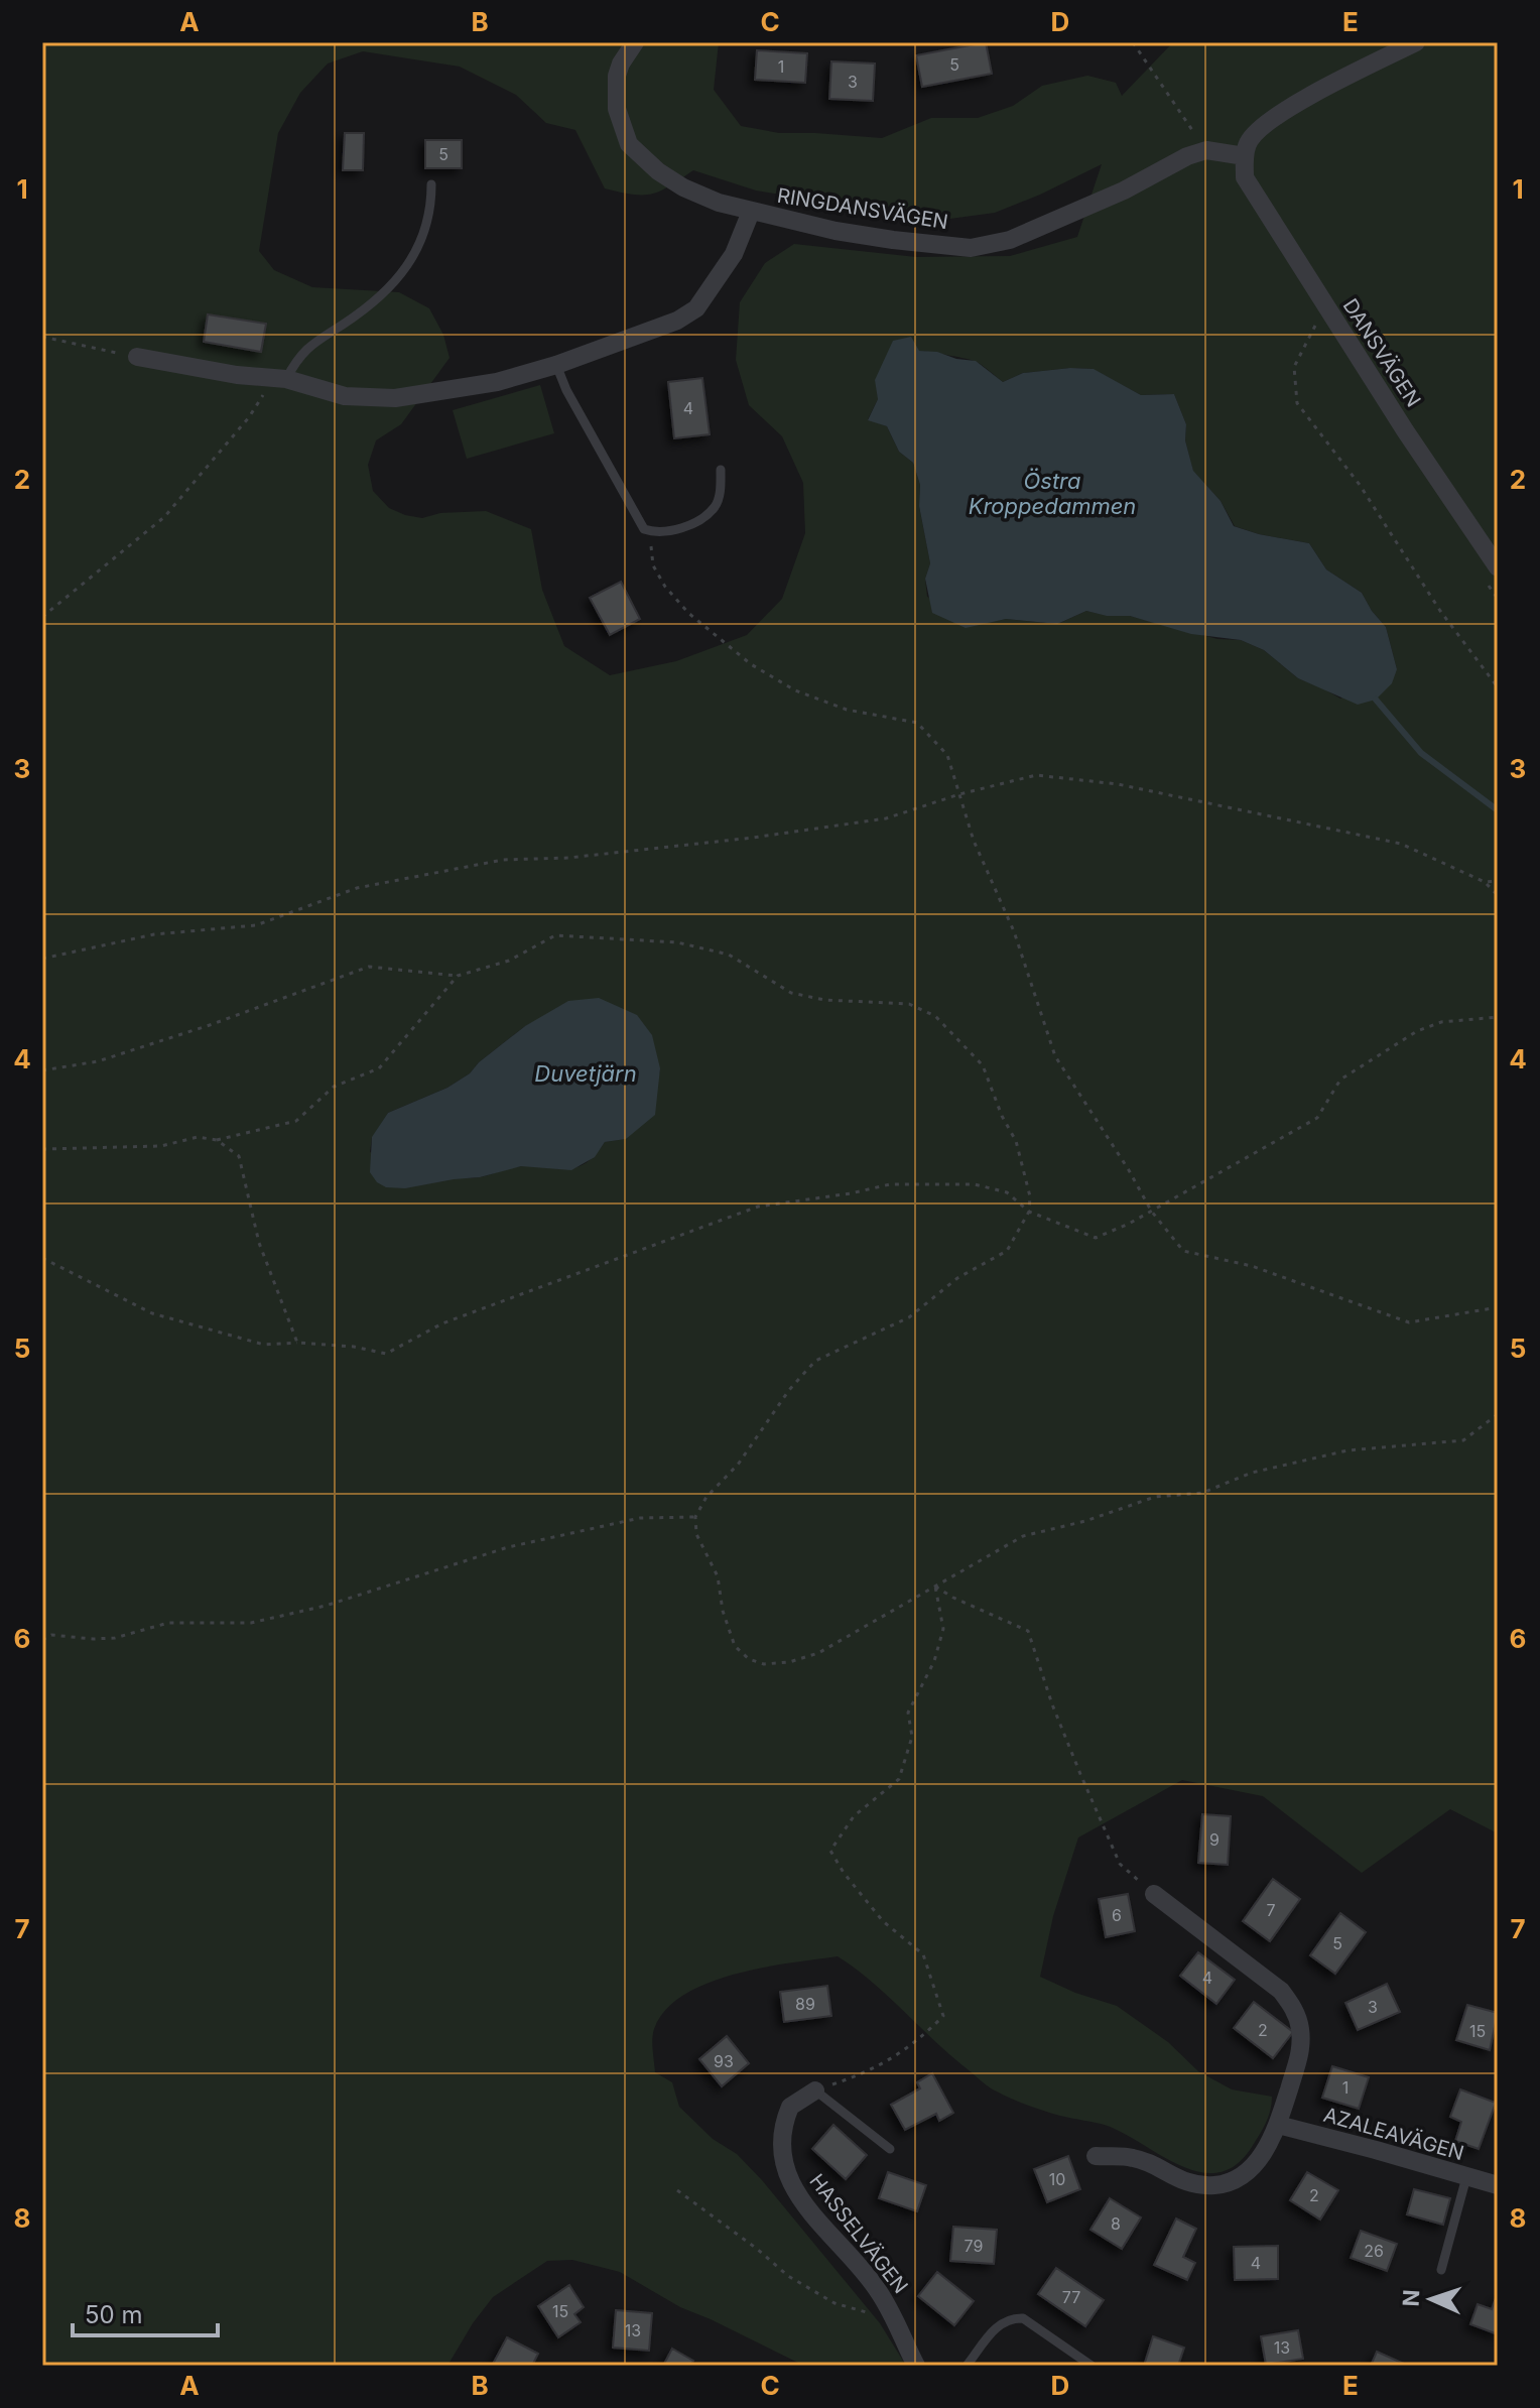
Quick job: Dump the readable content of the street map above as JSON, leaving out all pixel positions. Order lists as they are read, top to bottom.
{
  "streets": {
    "street": [
      "RINGDANSVÄGEN",
      "DANSVÄGEN",
      "AZALEAVÄGEN",
      "HASSELVÄGEN"
    ]
  },
  "water": ["Östra Kroppedammen", "Duvetjärn"],
  "house_numbers": [
    "5",
    "1",
    "3",
    "5",
    "4",
    "9",
    "7",
    "6",
    "5",
    "4",
    "89",
    "3",
    "2",
    "15",
    "93",
    "1",
    "10",
    "2",
    "8",
    "79",
    "26",
    "4",
    "77",
    "15",
    "13",
    "13"
  ],
  "scale_bar": "50 m",
  "north": "left",
  "grid": {
    "columns": [
      "A",
      "B",
      "C",
      "D",
      "E"
    ],
    "rows": [
      "1",
      "2",
      "3",
      "4",
      "5",
      "6",
      "7",
      "8"
    ]
  }
}
